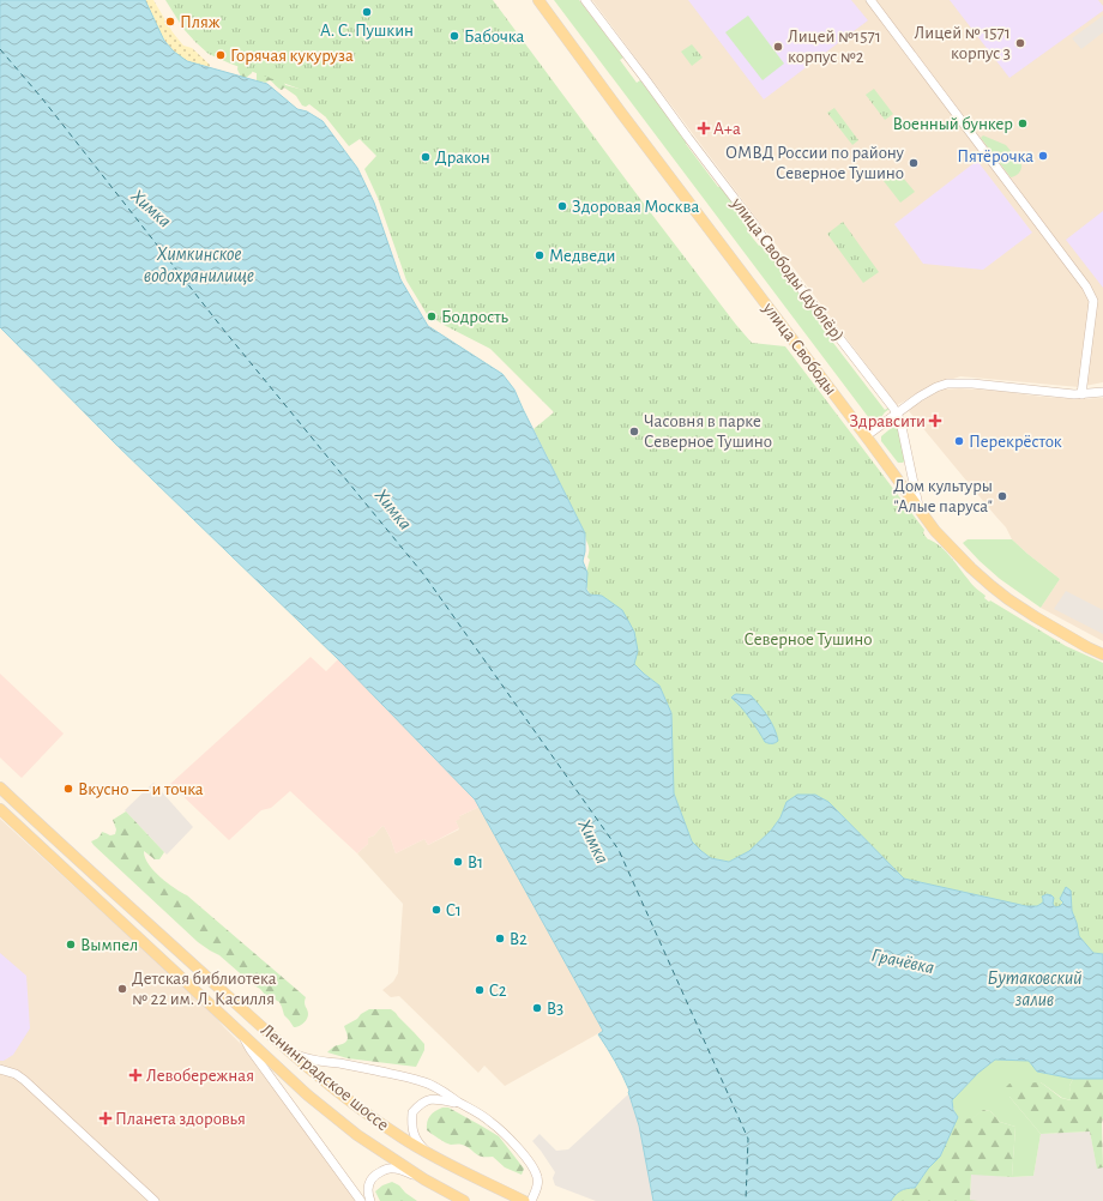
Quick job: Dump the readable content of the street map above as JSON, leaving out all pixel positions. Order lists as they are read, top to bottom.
{
  "streets": {
    "main road": ["улица Свободы", "Ленинградское шоссе"],
    "street": ["улица Свободы (дублёр)"]
  },
  "crossings": [
    ["улица Свободы (дублёр)", "улица Свободы"]
  ],
  "water": [
    "Химка",
    "Химкинское водохранилище",
    "Грачёвка",
    "Бутаковский залив"
  ],
  "parks": ["Северное Тушино"],
  "places": {
    "other": [
      "А. С. Пушкин",
      "Пляж",
      "Бабочка",
      "Лицей № 1571 корпус 3",
      "Лицей №1571 корпус №2",
      "Горячая кукуруза",
      "Военный бункер",
      "Пятёрочка",
      "Дракон",
      "ОМВД России по району Северное Тушино",
      "Здоровая Москва",
      "Медведи",
      "Бодрость",
      "Часовня в парке Северное Тушино",
      "Перекрёсток",
      "Дом культуры \"Алые паруса\"",
      "Вкусно — и точка",
      "B1",
      "C1",
      "B2",
      "Вымпел",
      "Детская библиотека № 22 им. Л. Касилля",
      "C2",
      "B3"
    ],
    "health": [
      "А+а",
      "Здравсити",
      "Левобережная",
      "Планета здоровья"
    ]
  }
}
